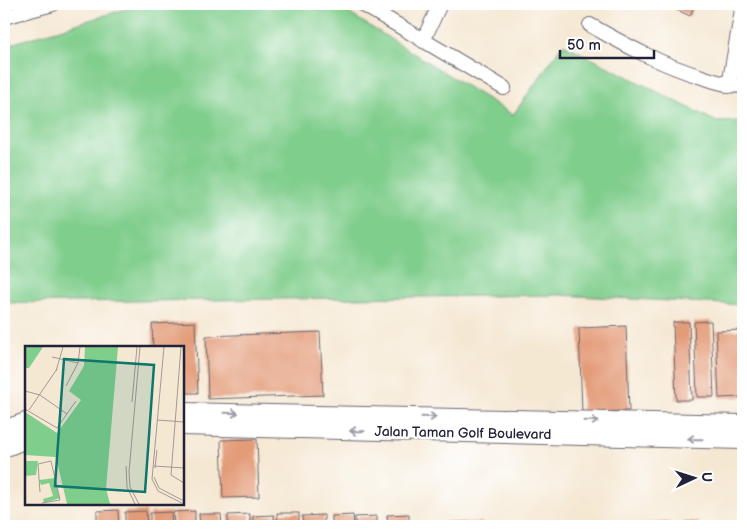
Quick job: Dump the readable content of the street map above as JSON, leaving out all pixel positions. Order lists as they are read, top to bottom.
{
  "streets": {
    "street": ["Jalan Taman Golf Boulevard"]
  },
  "scale_bar": "50 m",
  "north": "right"
}
